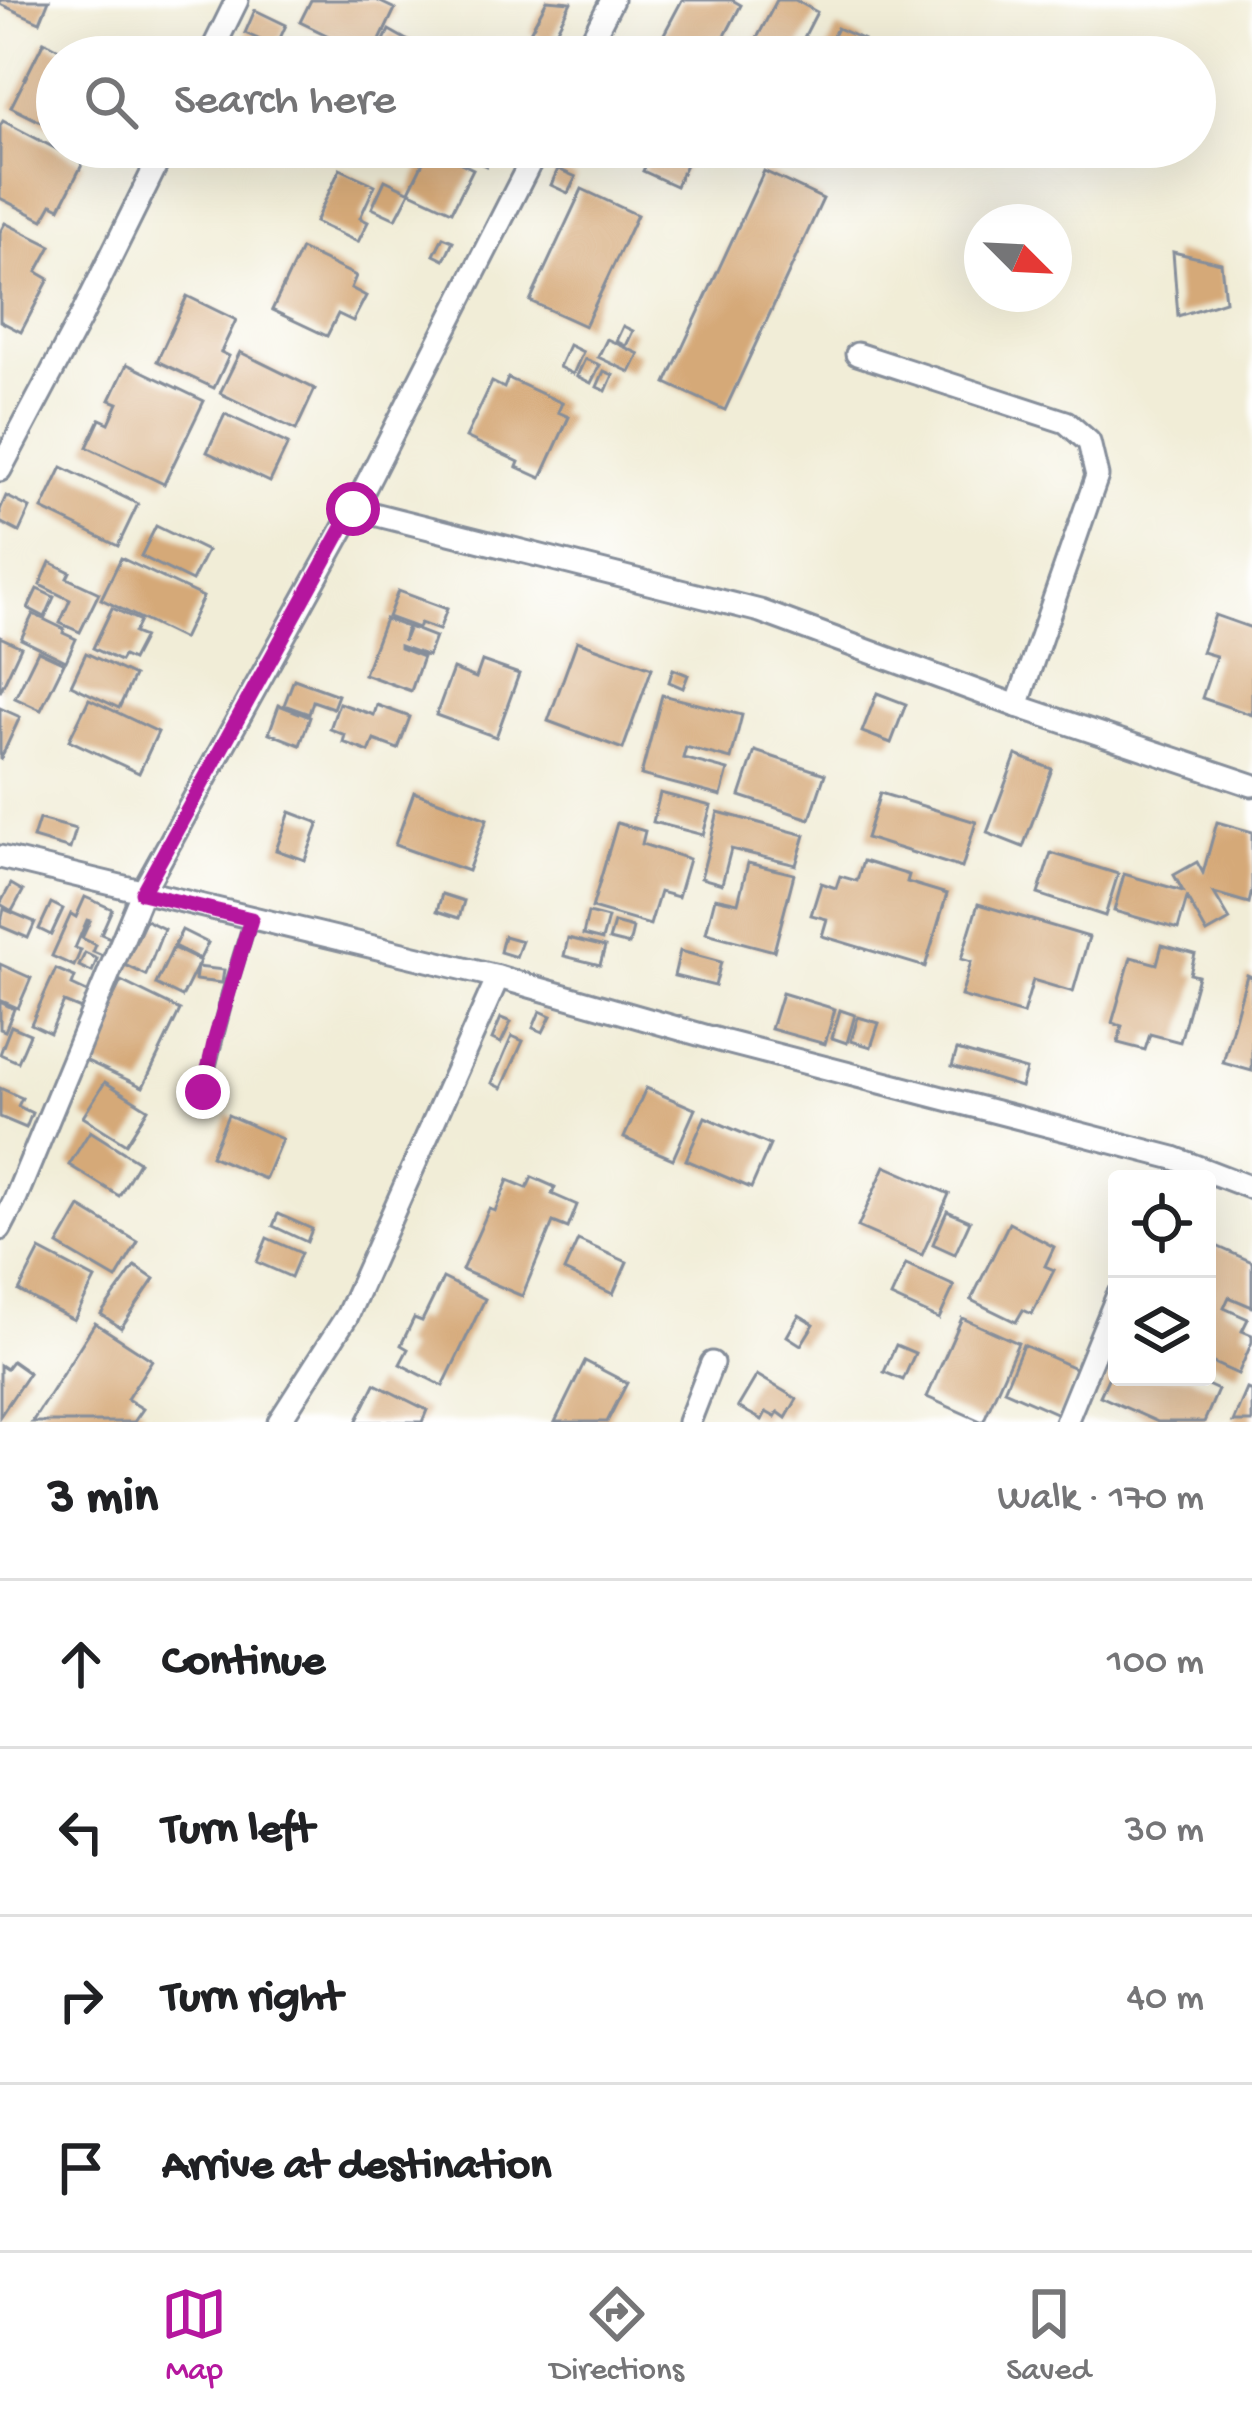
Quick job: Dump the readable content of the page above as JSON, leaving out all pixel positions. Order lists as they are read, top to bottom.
{
  "north": "bottom right",
  "page": {
    "search": "Search here",
    "heading": ["3 min", "Walk · 170 m"],
    "list": [
      ["Continue", "100 m"],
      ["Turn left", "30 m"],
      ["Turn right", "40 m"],
      "Arrive at destination"
    ],
    "nav": ["Map", "Directions", "Saved"]
  }
}
